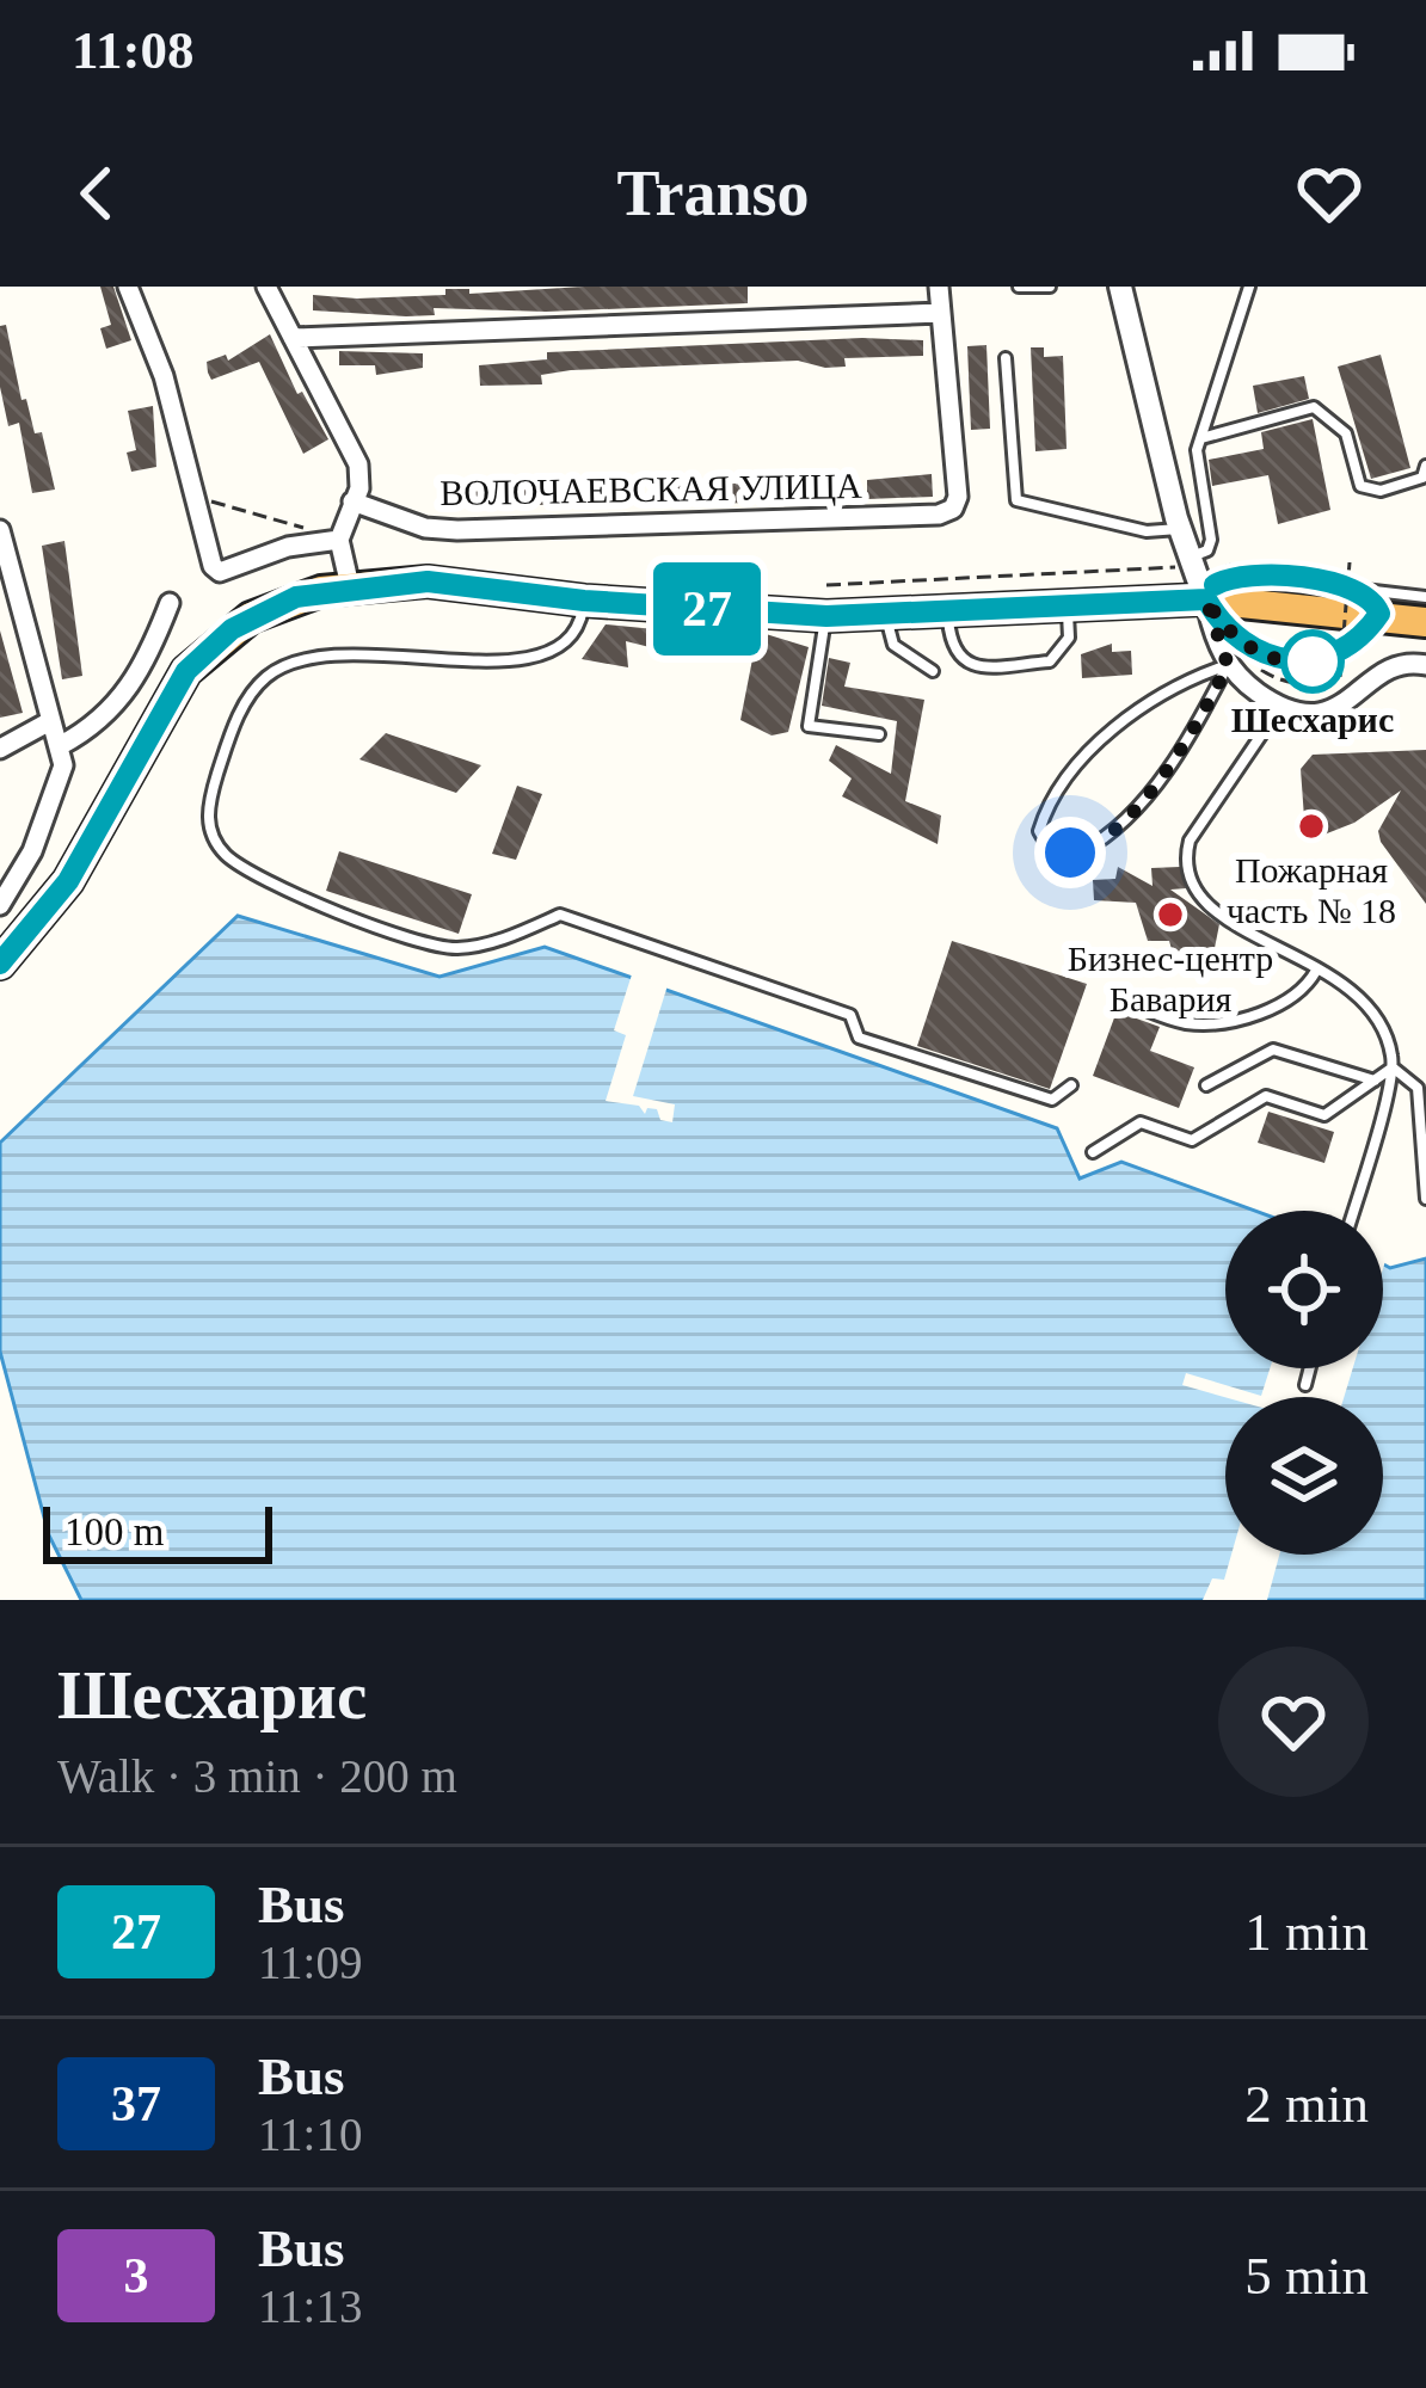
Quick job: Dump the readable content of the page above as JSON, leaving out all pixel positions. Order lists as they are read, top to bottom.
{
  "streets": {
    "street": ["ВОЛОЧАЕВСКАЯ УЛИЦА"]
  },
  "places": ["Шесхарис", "Пожарная часть № 18", "Бизнес-центр Бавария"],
  "lines": ["bus line 27"],
  "scale_bar": "100 m",
  "page": {
    "status": "11:08",
    "header": "Transo",
    "on_map": "27",
    "scale": "100 m",
    "heading": ["Шесхарис", "Walk · 3 min · 200 m"],
    "list": [
      {
        "mark": "27",
        "name": "Bus",
        "note": "11:09",
        "value": "1 min"
      },
      {
        "mark": "37",
        "name": "Bus",
        "note": "11:10",
        "value": "2 min"
      },
      {
        "mark": "3",
        "name": "Bus",
        "note": "11:13",
        "value": "5 min"
      }
    ]
  }
}
